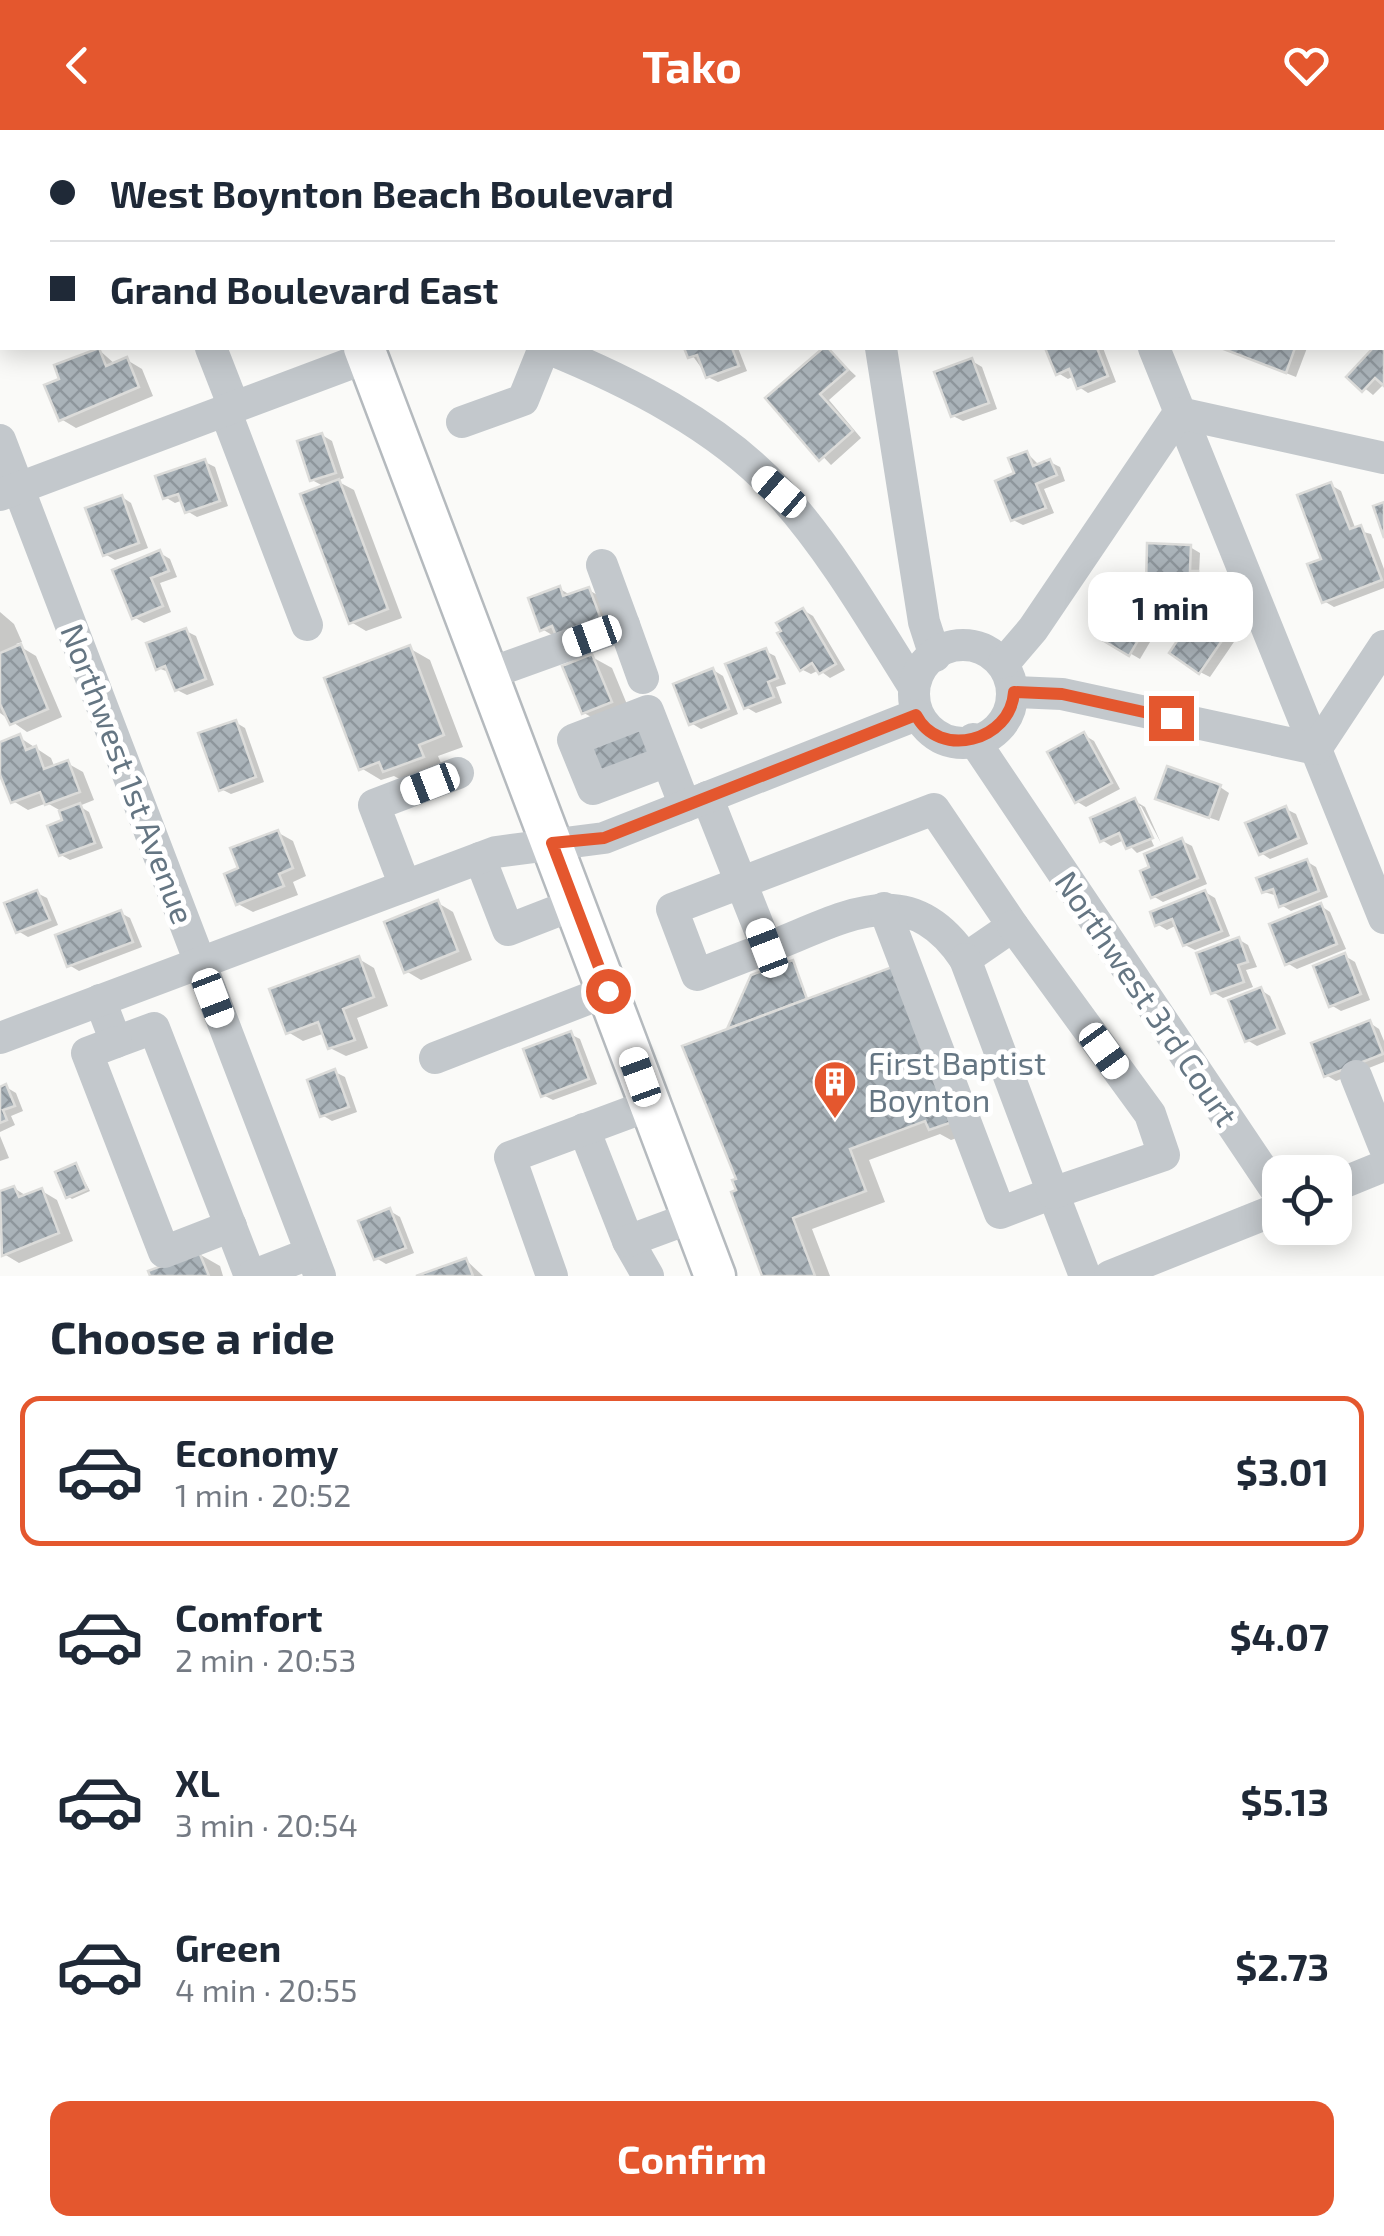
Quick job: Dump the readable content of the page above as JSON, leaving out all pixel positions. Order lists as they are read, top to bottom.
{
  "streets": {
    "street": ["Northwest 1st Avenue", "Northwest 3rd Court"]
  },
  "places": {
    "building": ["First Baptist Boynton"]
  },
  "page": {
    "header": "Tako",
    "banner": ["West Boynton Beach Boulevard", "Grand Boulevard East"],
    "bubble": "1 min",
    "heading": "Choose a ride",
    "list": [
      {
        "name": "Economy",
        "note": "1 min · 20:52",
        "value": "$3.01"
      },
      {
        "name": "Comfort",
        "note": "2 min · 20:53",
        "value": "$4.07"
      },
      {
        "name": "XL",
        "note": "3 min · 20:54",
        "value": "$5.13"
      },
      {
        "name": "Green",
        "note": "4 min · 20:55",
        "value": "$2.73"
      }
    ],
    "buttons": "Confirm"
  }
}
